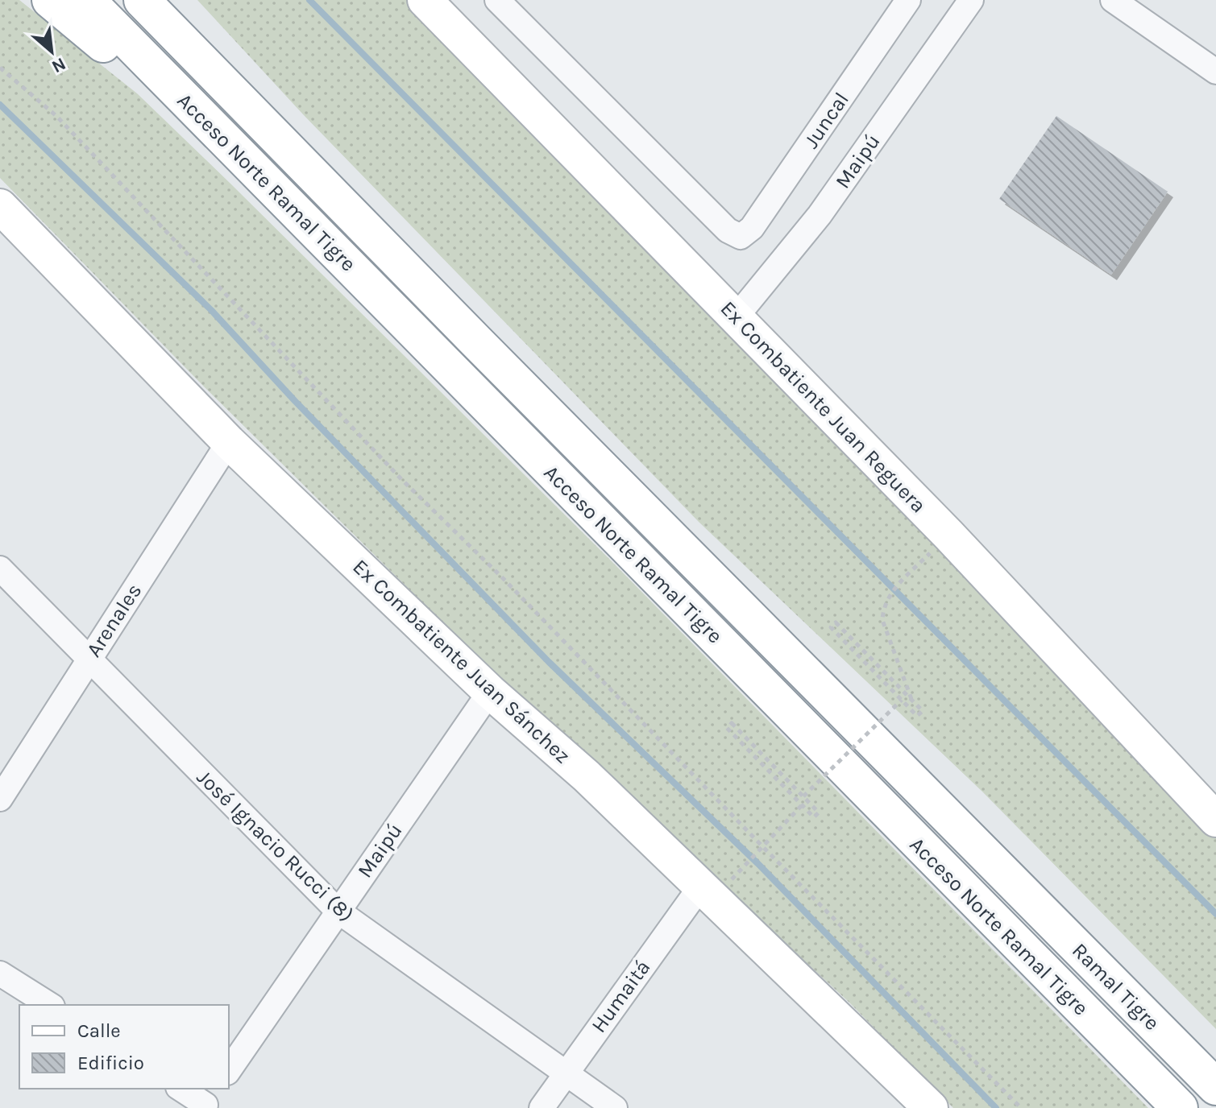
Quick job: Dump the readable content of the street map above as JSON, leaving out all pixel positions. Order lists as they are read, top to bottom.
{
  "streets": {
    "highway": ["Acceso Norte Ramal Tigre", "Ramal Tigre"],
    "street": [
      "Juncal",
      "Maipú",
      "Ex Combatiente Juan Reguera",
      "Arenales",
      "Ex Combatiente Juan Sánchez",
      "José Ignacio Rucci (8)",
      "Humaitá"
    ]
  },
  "crossings": [
    ["Maipú", "Ex Combatiente Juan Reguera"],
    ["Maipú", "Ex Combatiente Juan Sánchez"],
    ["Maipú", "José Ignacio Rucci (8)"],
    ["Acceso Norte Ramal Tigre", "Ramal Tigre"],
    ["Arenales", "Ex Combatiente Juan Sánchez"],
    ["Arenales", "José Ignacio Rucci (8)"],
    ["Ex Combatiente Juan Sánchez", "Humaitá"],
    ["José Ignacio Rucci (8)", "Humaitá"]
  ],
  "legend": ["Calle", "Edificio"],
  "north": "bottom right"
}
